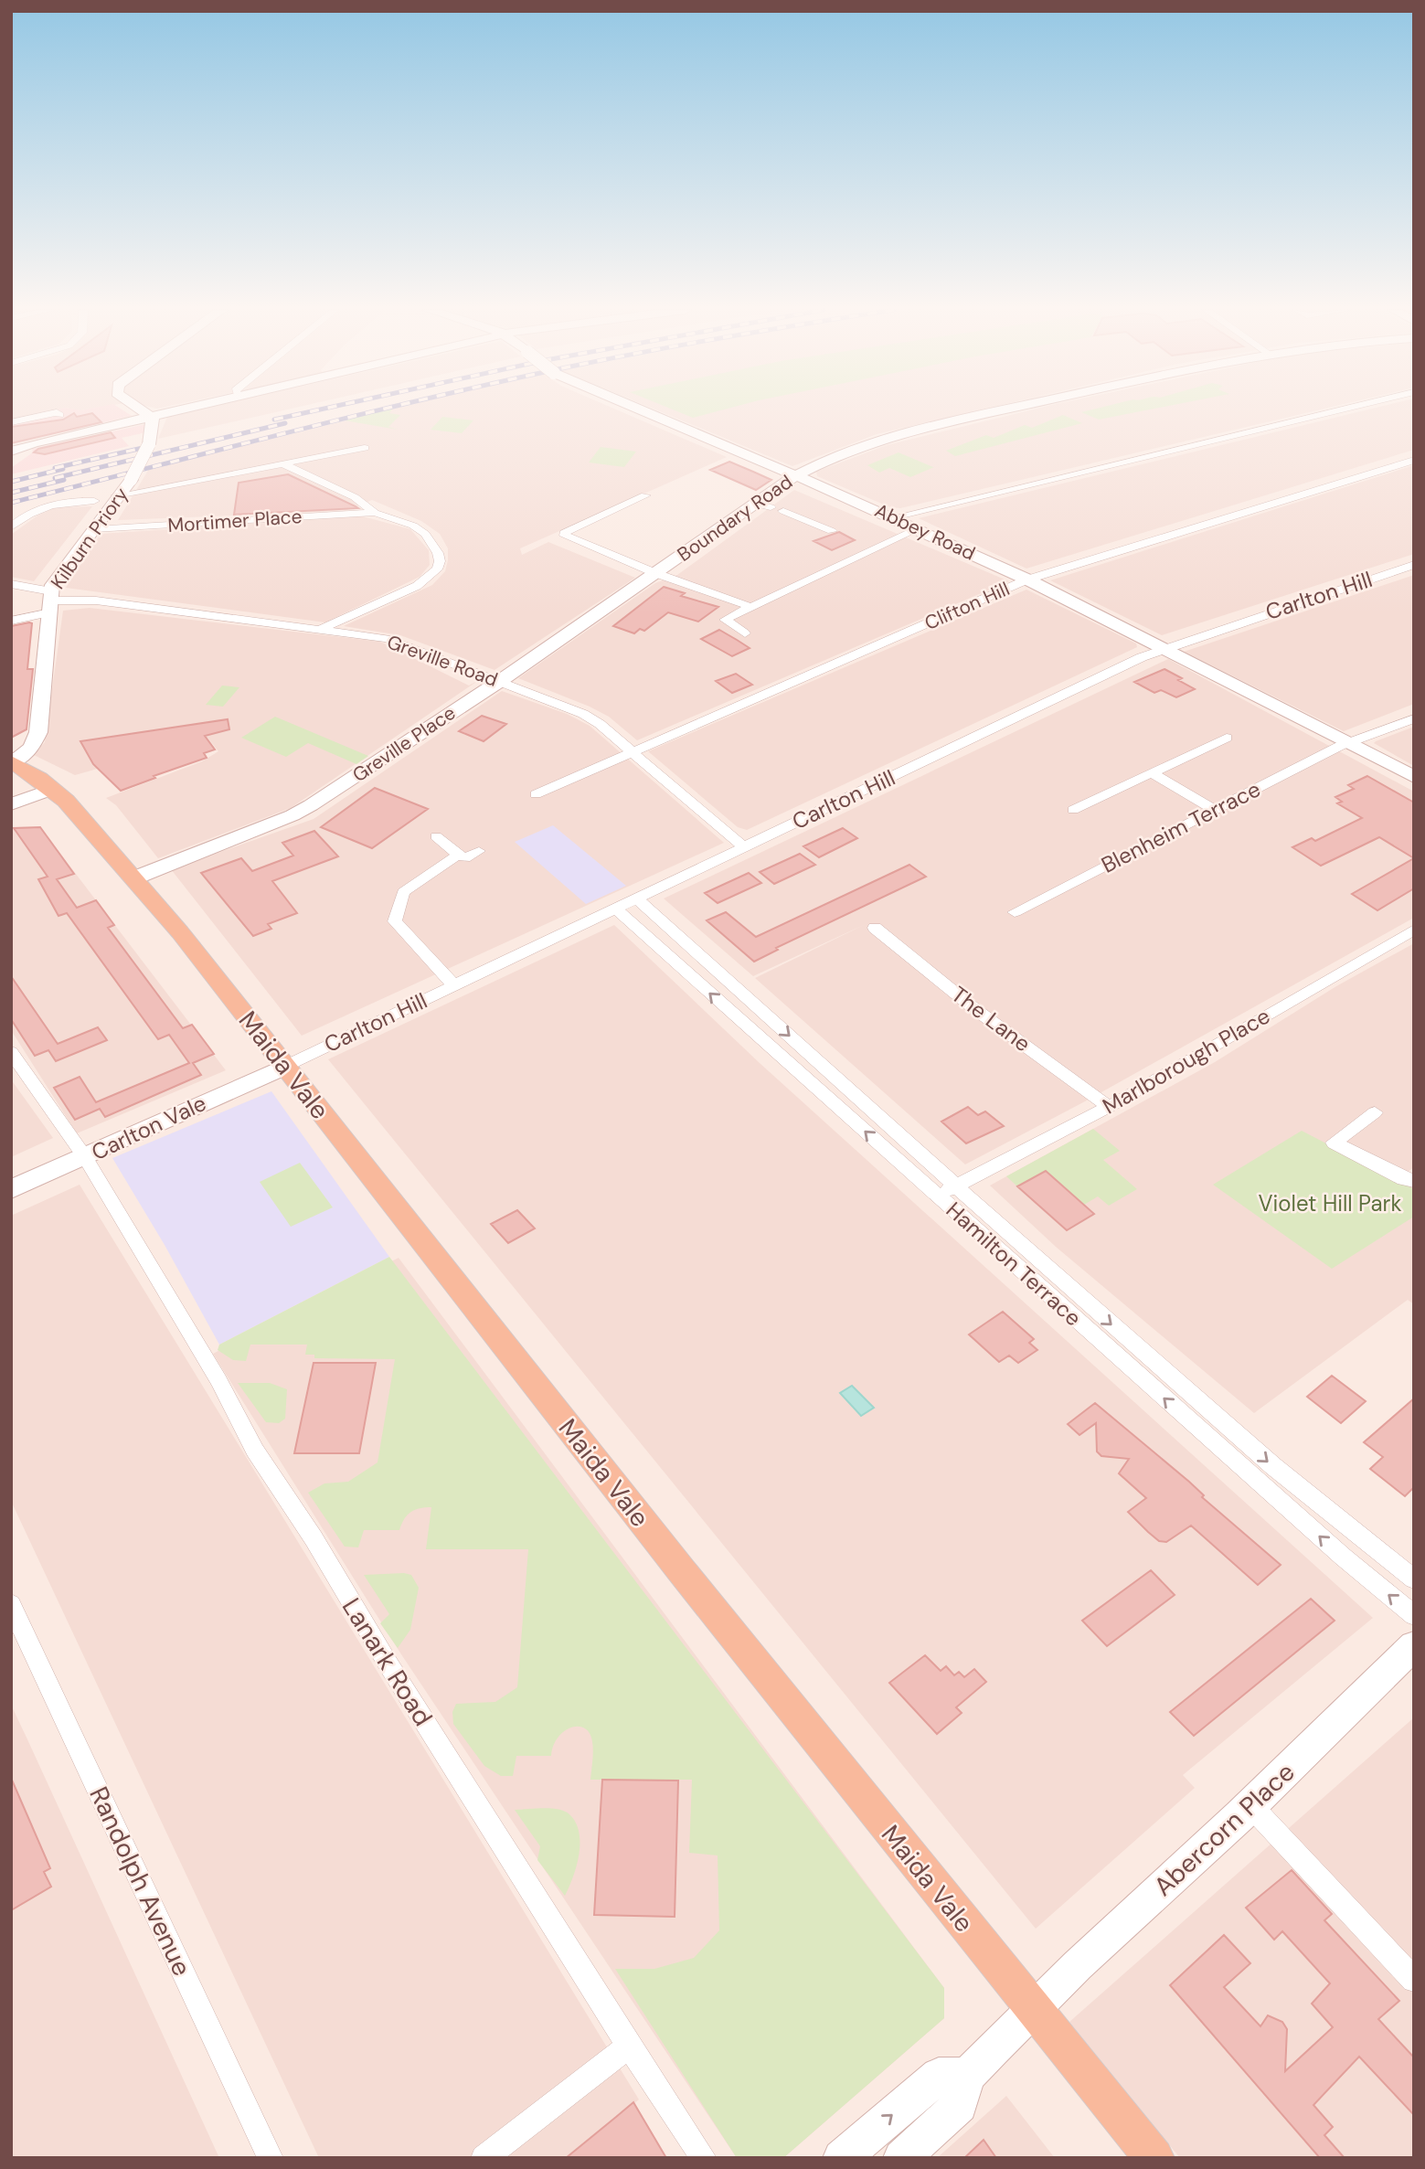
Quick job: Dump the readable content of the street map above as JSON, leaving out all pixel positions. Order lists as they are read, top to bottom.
{
  "streets": {
    "main road": ["Maida Vale"],
    "street": [
      "Boundary Road",
      "Mortimer Place",
      "Abbey Road",
      "Kilburn Priory",
      "Carlton Hill",
      "Clifton Hill",
      "Greville Road",
      "Greville Place",
      "Blenheim Terrace",
      "The Lane",
      "Marlborough Place",
      "Carlton Vale",
      "Hamilton Terrace",
      "Lanark Road",
      "Abercorn Place",
      "Randolph Avenue"
    ]
  },
  "crossings": [
    ["Boundary Road", "Abbey Road"],
    ["Boundary Road", "Greville Place"],
    ["Mortimer Place", "Kilburn Priory"],
    ["Abbey Road", "Carlton Hill"],
    ["Abbey Road", "Clifton Hill"],
    ["Abbey Road", "Blenheim Terrace"],
    ["Kilburn Priory", "Greville Road"],
    ["Kilburn Priory", "Maida Vale"],
    ["Carlton Hill", "Greville Road"],
    ["Carlton Hill", "Maida Vale"],
    ["Carlton Hill", "Carlton Vale"],
    ["Carlton Hill", "Hamilton Terrace"],
    ["Clifton Hill", "Greville Road"],
    ["Greville Road", "Greville Place"],
    ["Greville Place", "Maida Vale"],
    ["The Lane", "Marlborough Place"],
    ["Marlborough Place", "Hamilton Terrace"],
    ["Maida Vale", "Carlton Vale"],
    ["Maida Vale", "Abercorn Place"],
    ["Carlton Vale", "Lanark Road"]
  ],
  "parks": ["Violet Hill Park"]
}
